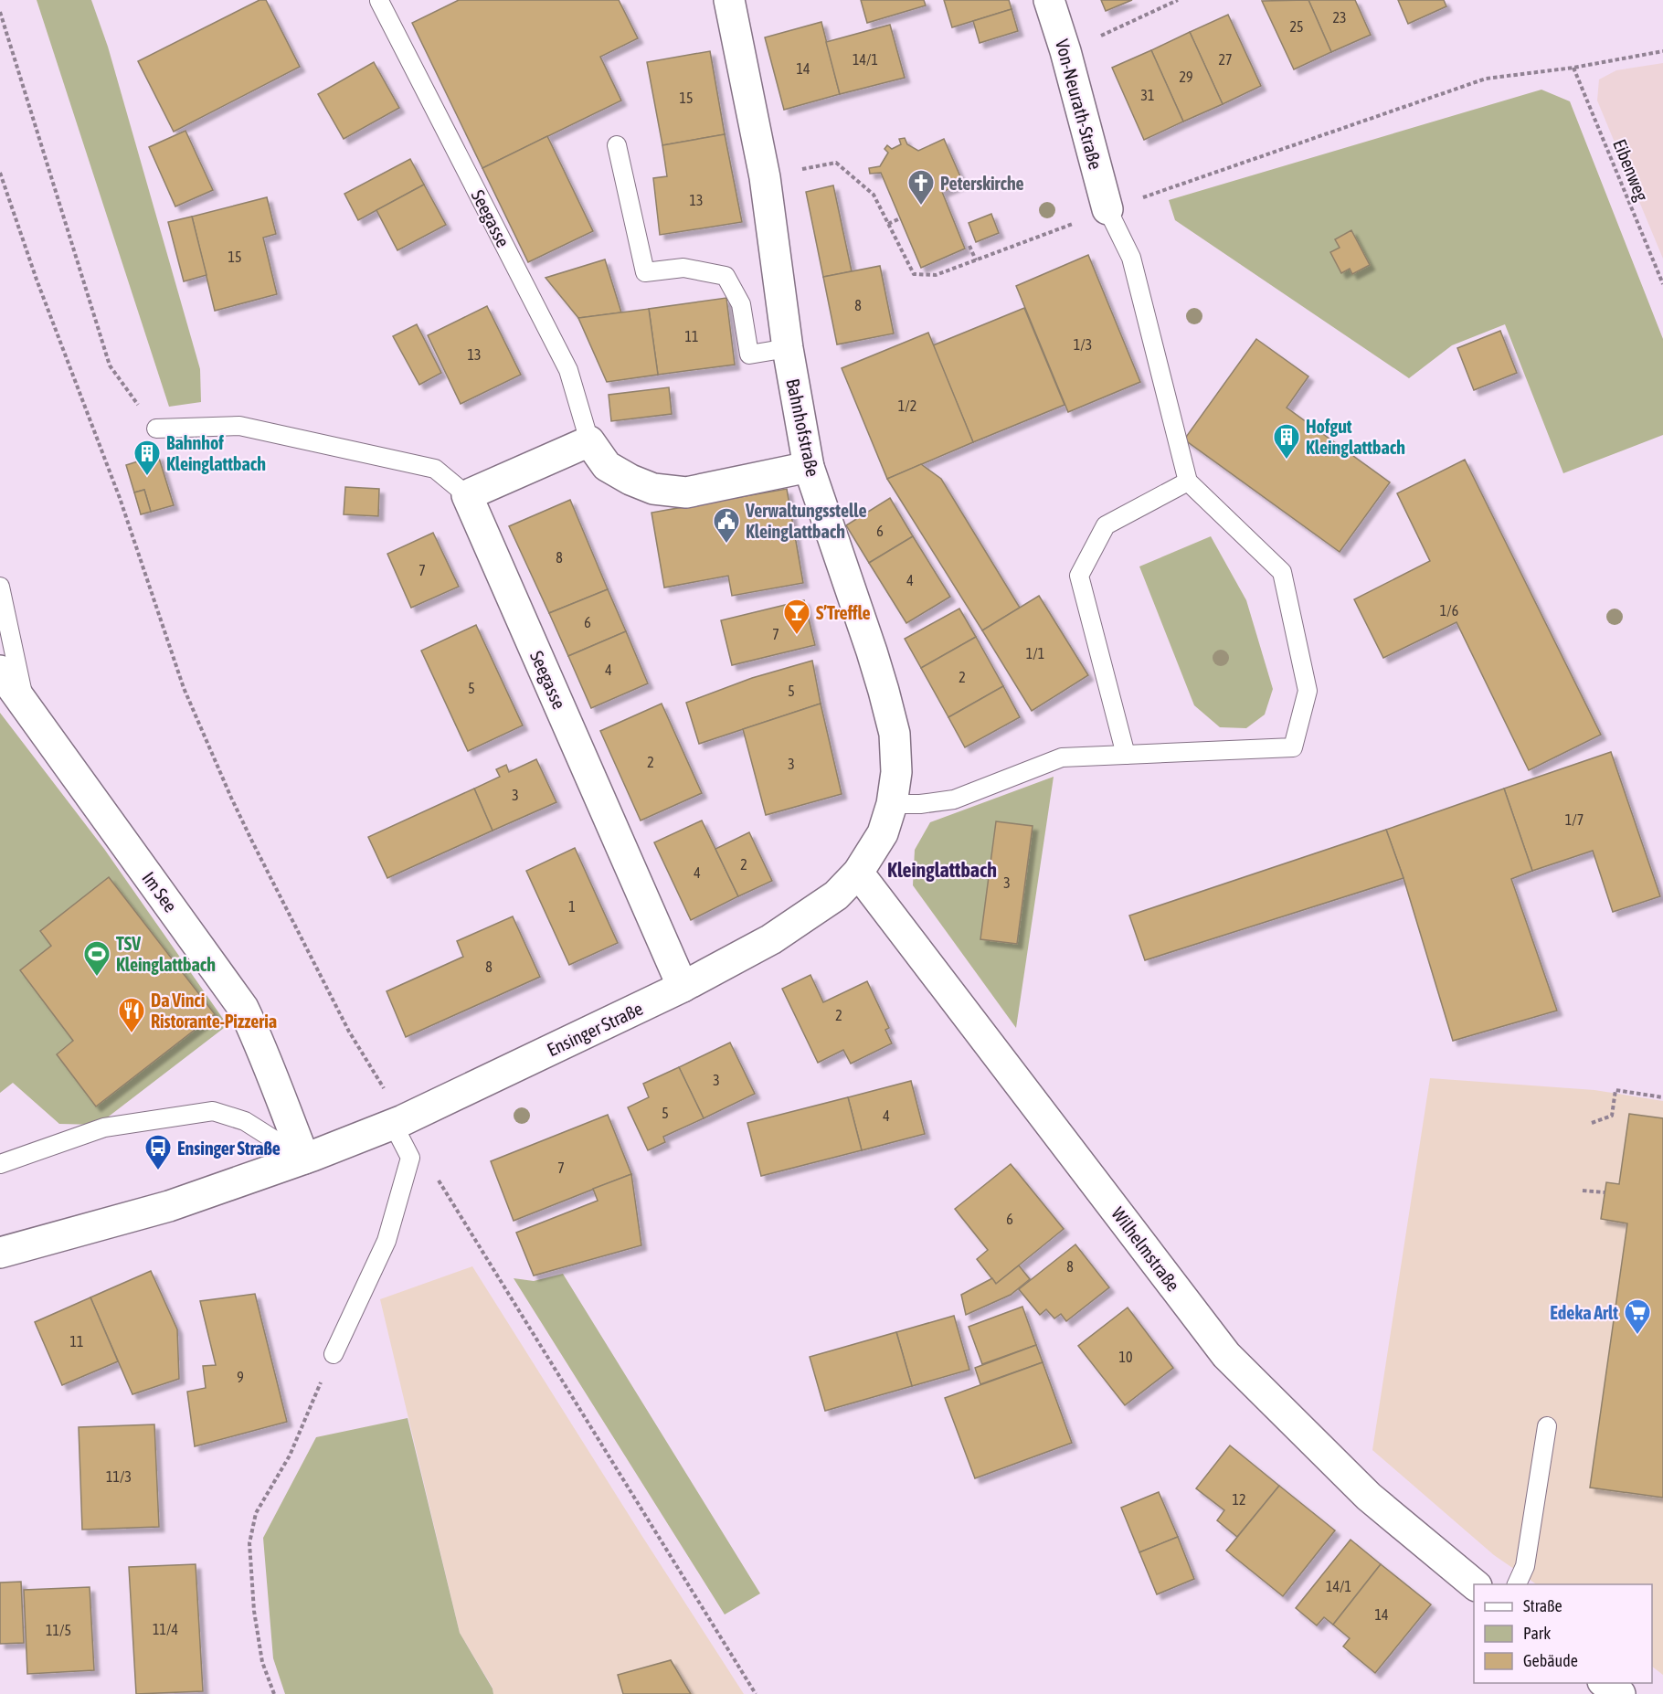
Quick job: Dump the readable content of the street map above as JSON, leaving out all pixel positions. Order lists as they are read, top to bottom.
{
  "streets": {
    "street": [
      "Von-Neurath-Straße",
      "Seegasse",
      "Bahnhofstraße",
      "Im See",
      "Ensinger Straße",
      "Wilhelmstraße"
    ],
    "path": ["Eibenweg"]
  },
  "crossings": [
    ["Seegasse", "Bahnhofstraße"],
    ["Seegasse", "Ensinger Straße"],
    ["Bahnhofstraße", "Ensinger Straße"],
    ["Bahnhofstraße", "Wilhelmstraße"],
    ["Im See", "Ensinger Straße"],
    ["Ensinger Straße", "Wilhelmstraße"]
  ],
  "districts": ["Kleinglattbach"],
  "places": {
    "church": ["Peterskirche"],
    "building": ["Hofgut Kleinglattbach", "Bahnhof Kleinglattbach"],
    "public building": ["Verwaltungsstelle Kleinglattbach"],
    "bar": ["S’Treffle"],
    "sports": ["TSV Kleinglattbach"],
    "restaurant": ["Da Vinci Ristorante-Pizzeria"],
    "bus stop": ["Ensinger Straße"],
    "supermarket": ["Edeka Arlt"]
  },
  "house_numbers": [
    "23",
    "25",
    "14/1",
    "27",
    "14",
    "29",
    "31",
    "15",
    "13",
    "15",
    "8",
    "11",
    "1/3",
    "13",
    "1/2",
    "6",
    "8",
    "7",
    "4",
    "1/6",
    "6",
    "7",
    "1/1",
    "4",
    "2",
    "5",
    "5",
    "2",
    "3",
    "3",
    "1/7",
    "2",
    "4",
    "3",
    "1",
    "8",
    "2",
    "3",
    "5",
    "4",
    "7",
    "6",
    "8",
    "11",
    "10",
    "9",
    "11/3",
    "12",
    "14/1",
    "14",
    "11/4",
    "11/5"
  ],
  "legend": ["Straße", "Park", "Gebäude"]
}
